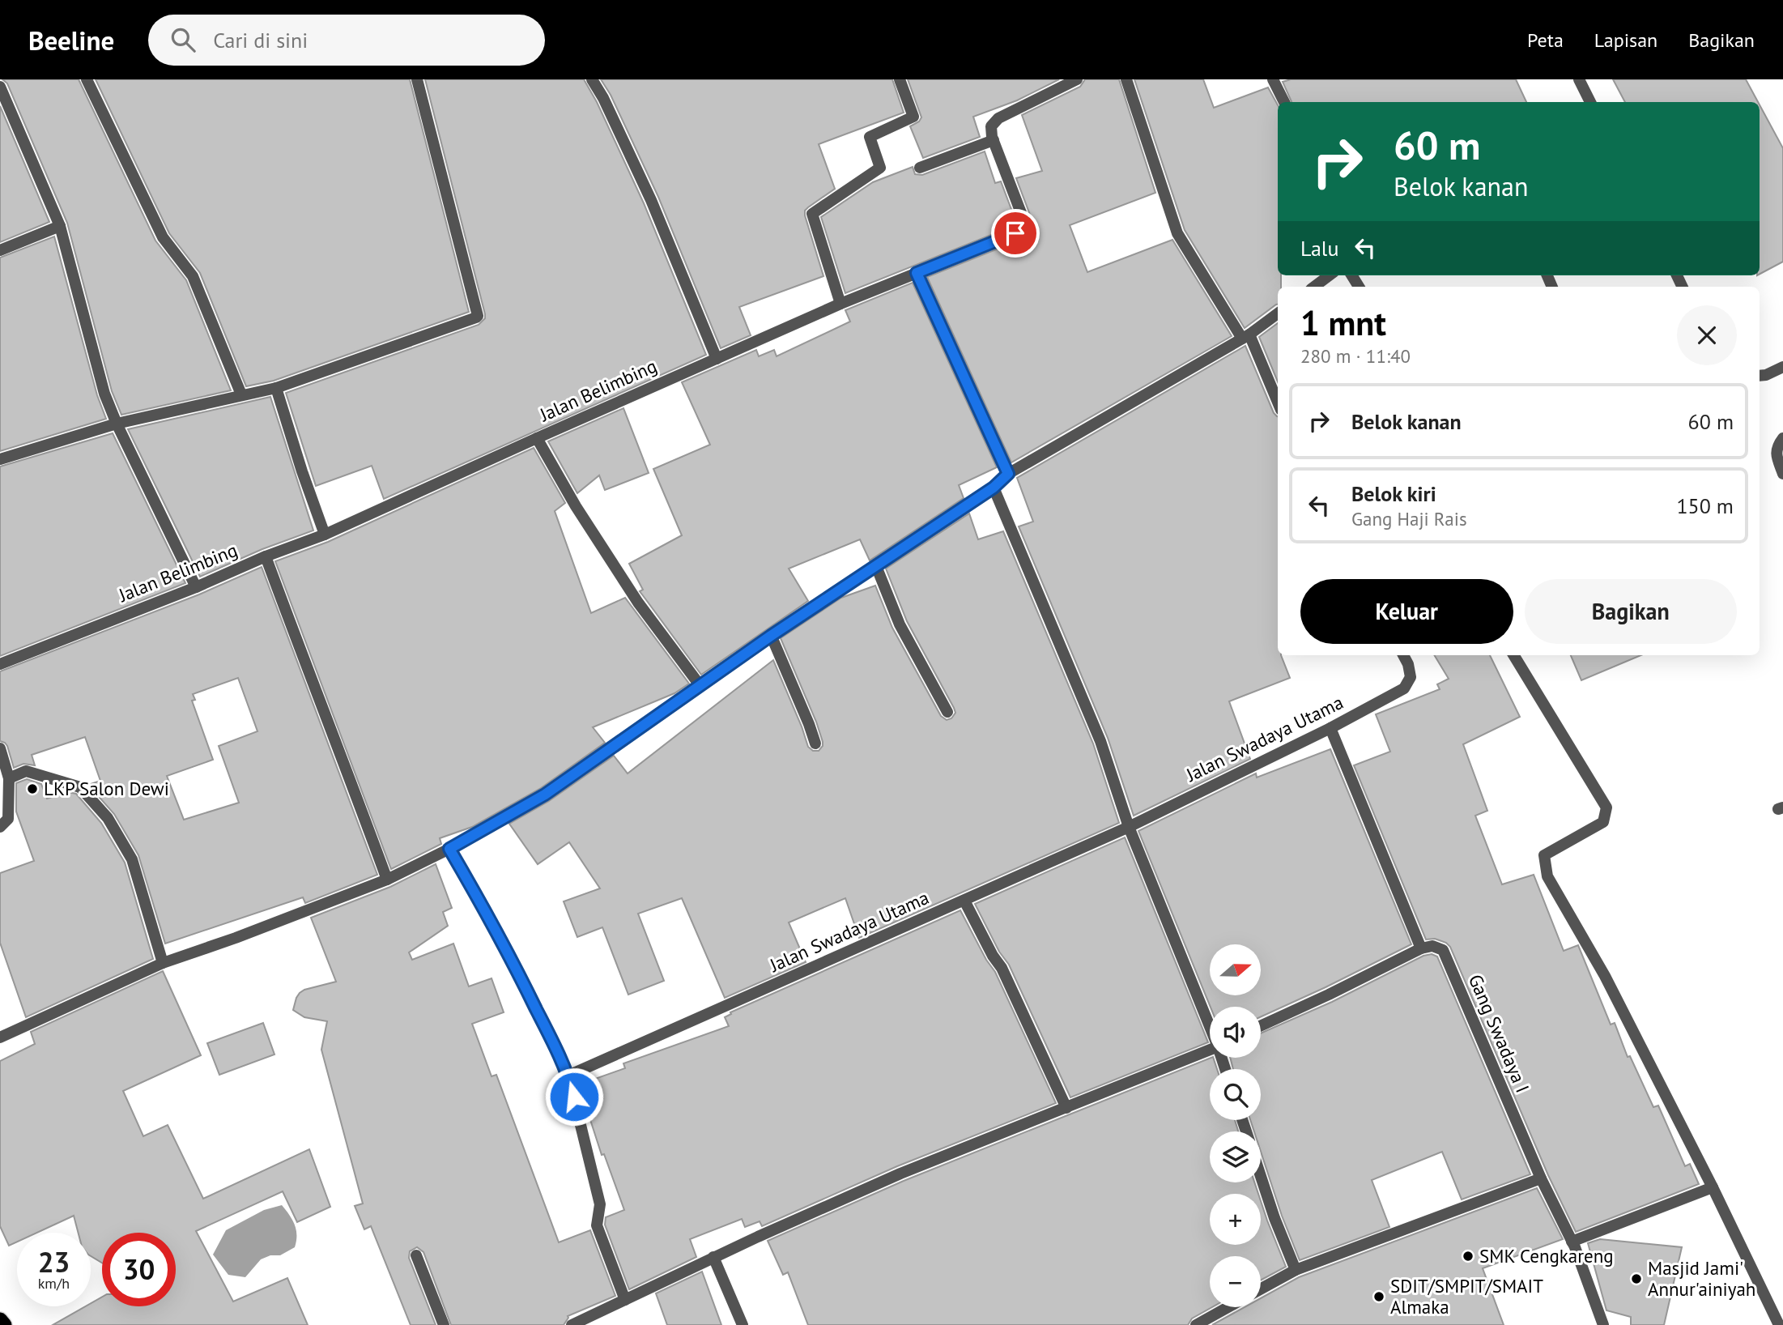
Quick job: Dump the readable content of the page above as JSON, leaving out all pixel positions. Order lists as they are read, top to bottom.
{
  "streets": {
    "street": ["Jalan Belimbing", "Jalan Swadaya Utama", "Gang Swadaya I"]
  },
  "places": [
    "LKP Salon Dewi",
    "SMK Cengkareng",
    "Masjid Jami' Annur'ainiyah",
    "SDIT/SMPIT/SMAIT Almaka"
  ],
  "north": "right",
  "page": {
    "header": "Beeline",
    "search": "Cari di sini",
    "nav": ["Peta", "Lapisan", "Bagikan"],
    "turn": ["60 m", "Belok kanan"],
    "then": "Lalu",
    "heading": ["1 mnt", "280 m · 11:40"],
    "list": [
      {
        "name": "Belok kanan",
        "value": "60 m"
      },
      {
        "name": "Belok kiri",
        "note": "Gang Haji Rais",
        "value": "150 m"
      }
    ],
    "buttons": ["Keluar", "Bagikan"],
    "map_buttons": ["+", "−"],
    "speed": "23 km/h",
    "limit": "30"
  }
}
